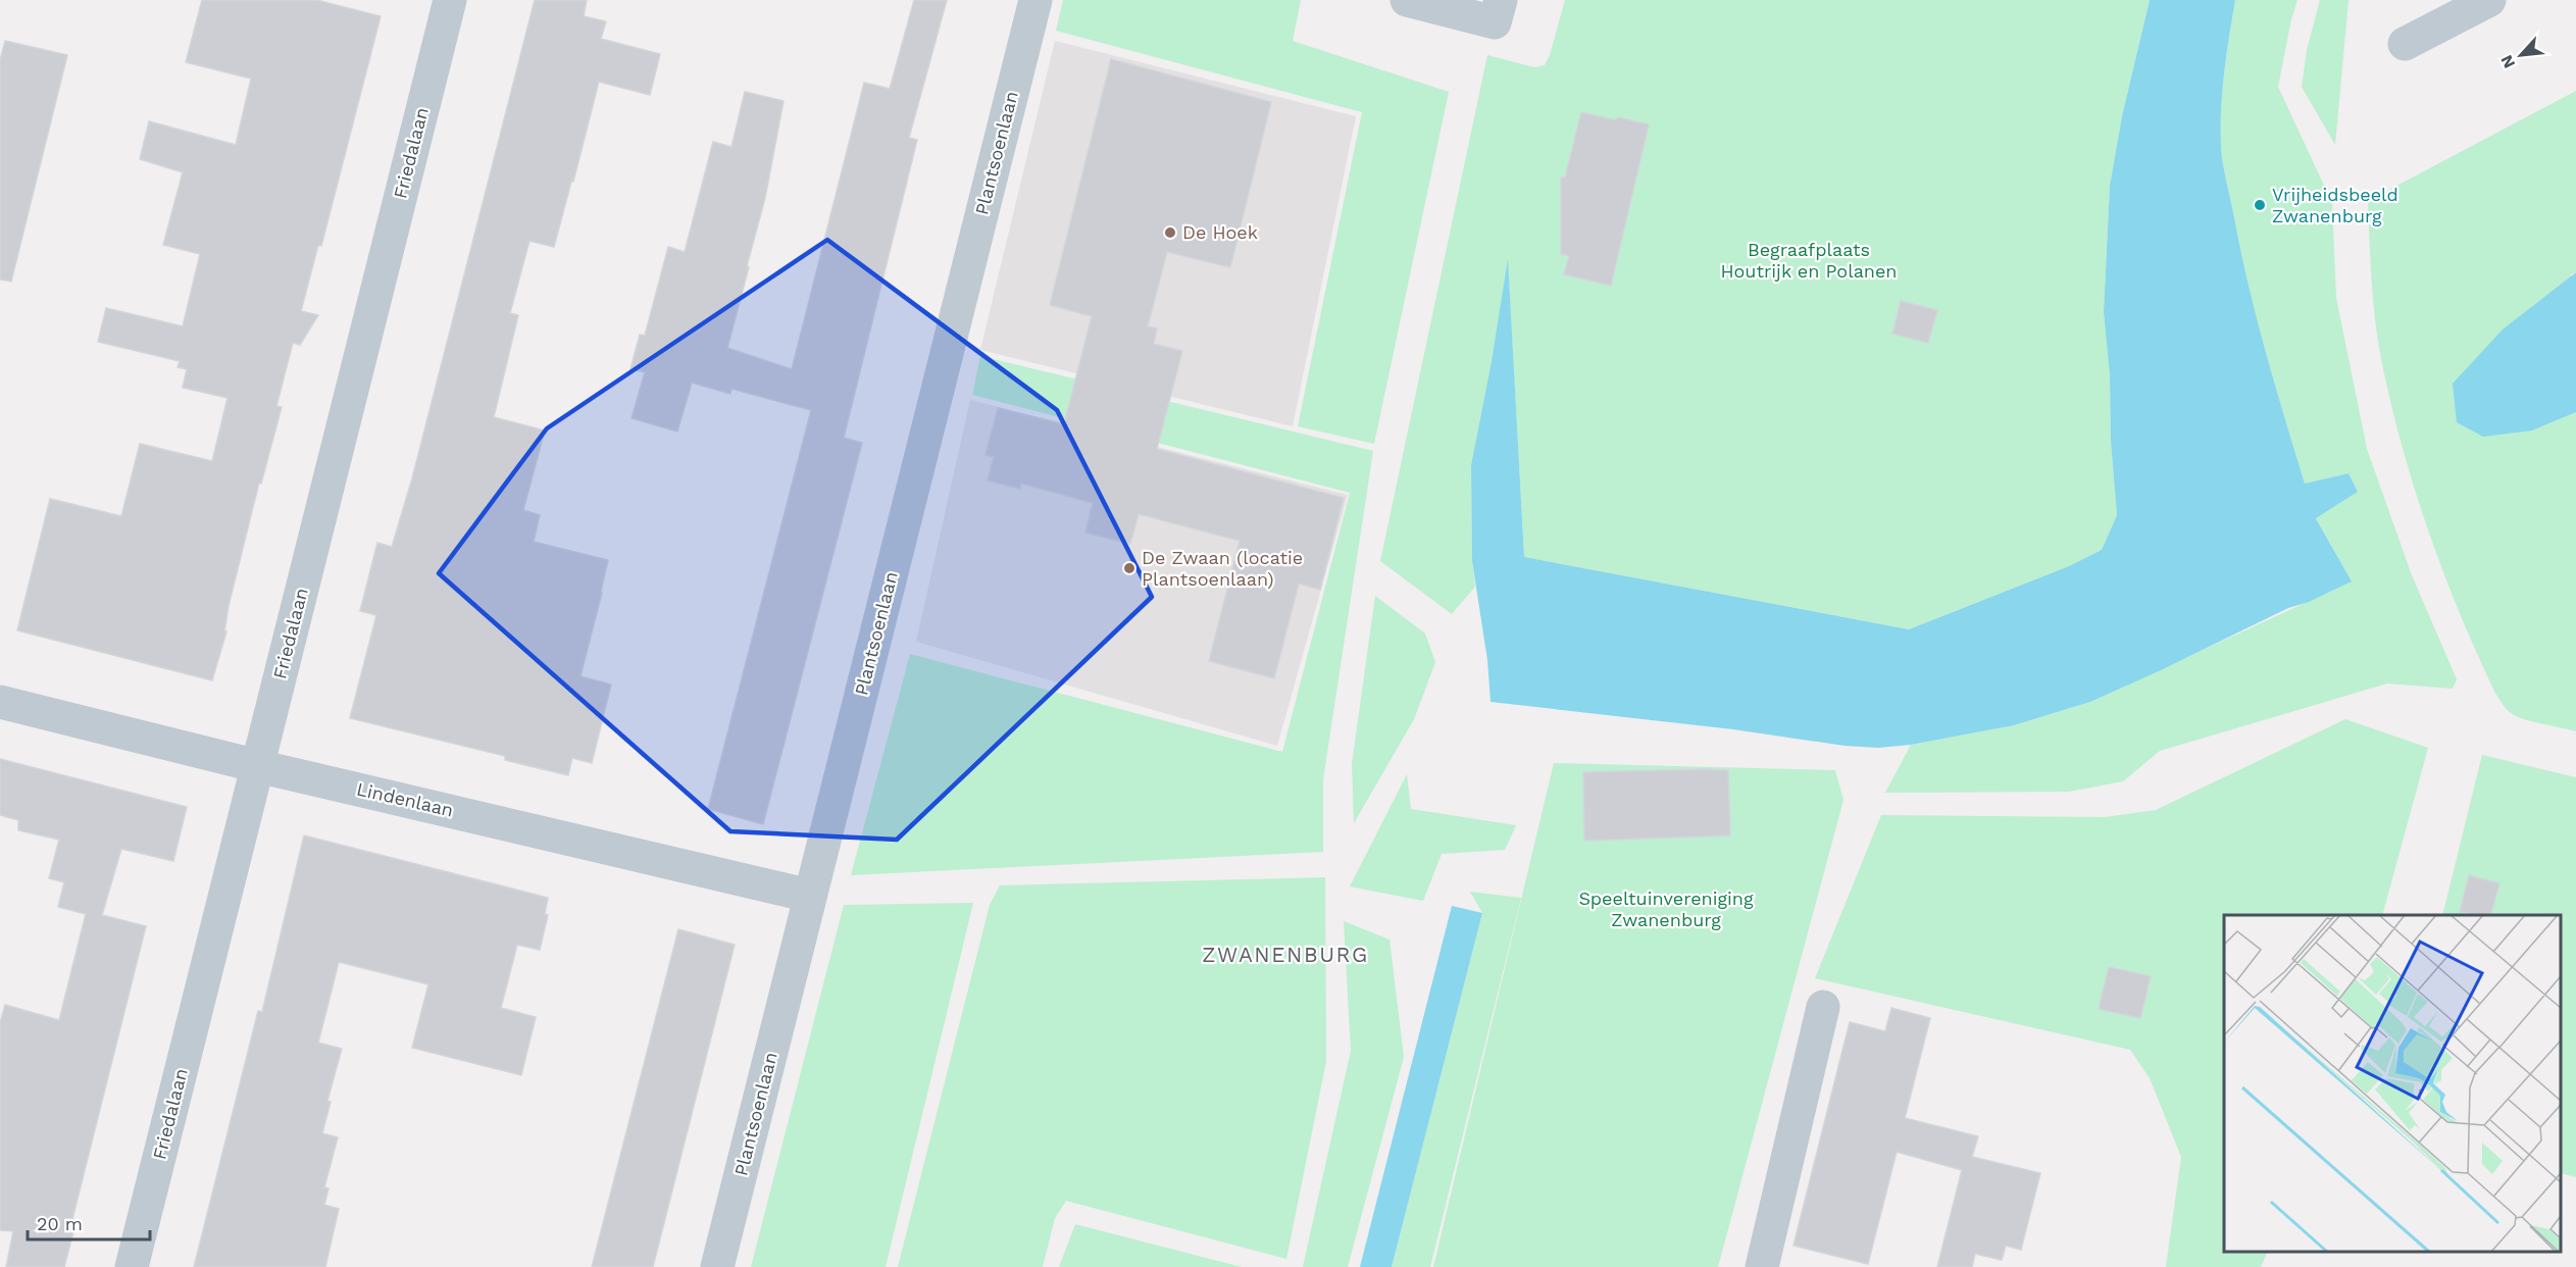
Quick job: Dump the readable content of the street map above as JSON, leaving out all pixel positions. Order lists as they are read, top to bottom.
{
  "streets": {
    "street": ["Friedalaan", "Plantsoenlaan", "Lindenlaan"]
  },
  "crossings": [
    ["Friedalaan", "Lindenlaan"],
    ["Plantsoenlaan", "Lindenlaan"]
  ],
  "districts": ["ZWANENBURG"],
  "parks": ["Begraafplaats Houtrijk en Polanen", "Speeltuinvereniging Zwanenburg"],
  "places": ["Vrijheidsbeeld Zwanenburg", "De Hoek", "De Zwaan (locatie Plantsoenlaan)"],
  "scale_bar": "20 m",
  "north": "bottom left"
}
